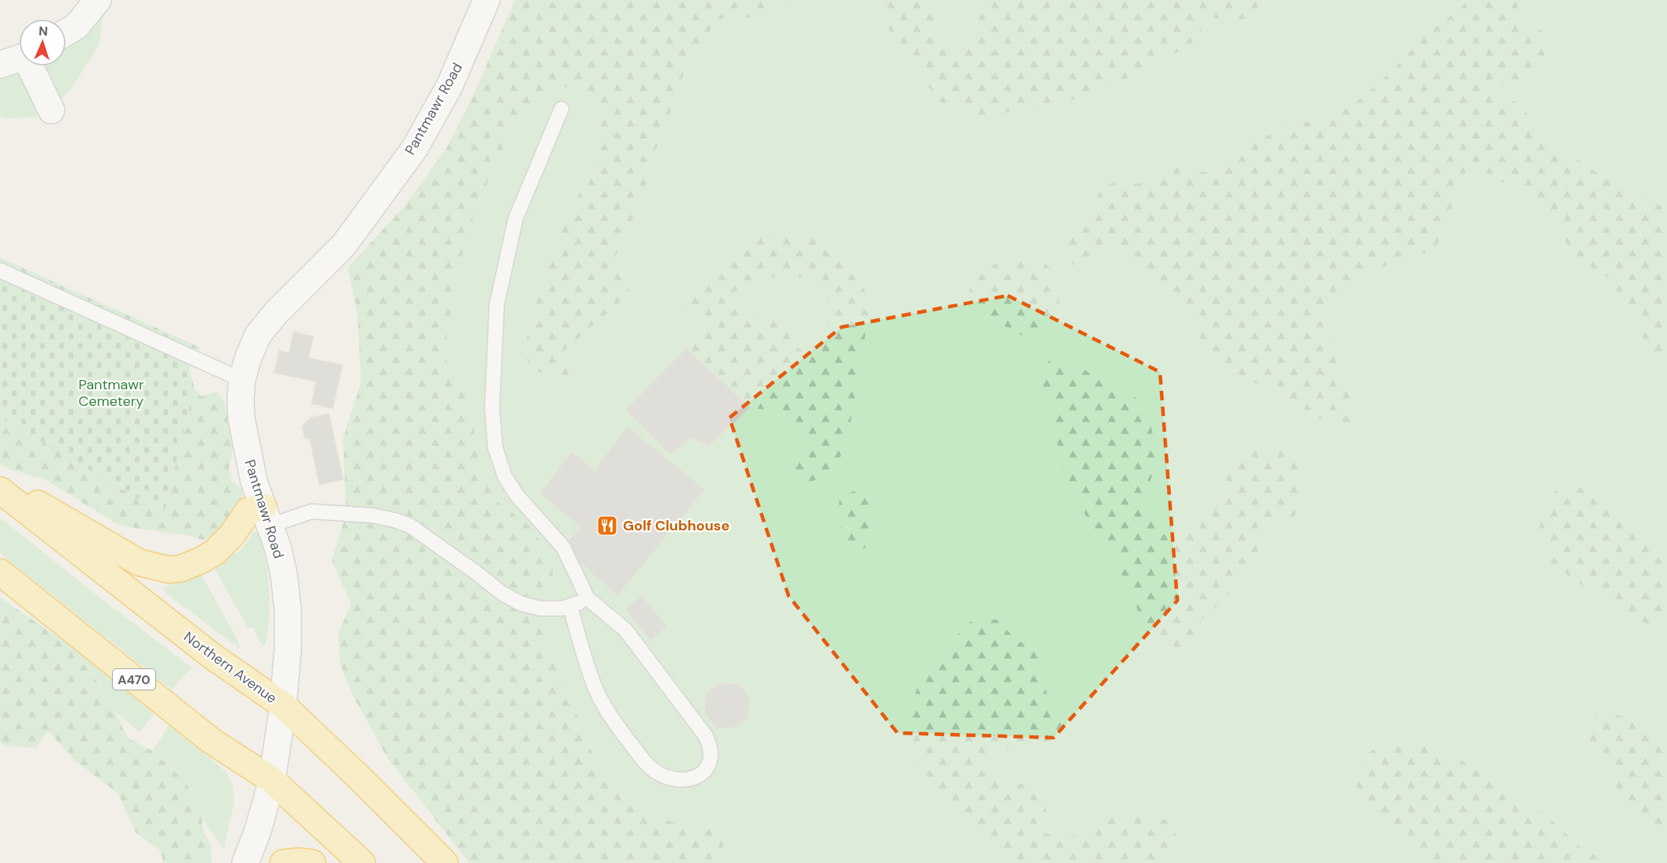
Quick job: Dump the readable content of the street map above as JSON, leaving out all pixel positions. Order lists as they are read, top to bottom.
{
  "streets": {
    "highway": ["Northern Avenue", "A470"],
    "street": ["Pantmawr Road"]
  },
  "crossings": [
    ["Pantmawr Road", "Northern Avenue"],
    ["Pantmawr Road", "A470"]
  ],
  "parks": ["Pantmawr Cemetery"],
  "places": {
    "restaurant": ["Golf Clubhouse"]
  },
  "north": "top"
}
